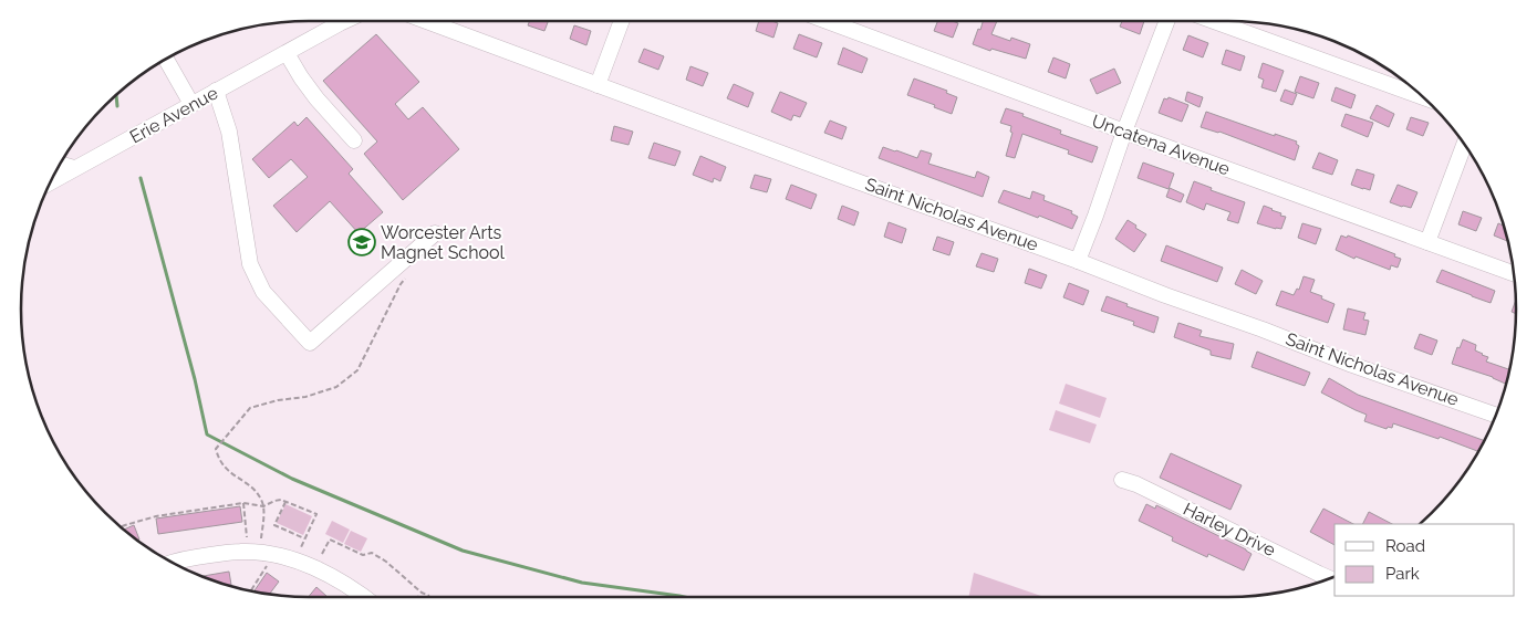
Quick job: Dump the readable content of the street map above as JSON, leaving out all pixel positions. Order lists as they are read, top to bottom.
{
  "streets": {
    "street": [
      "Erie Avenue",
      "Uncatena Avenue",
      "Saint Nicholas Avenue",
      "Harley Drive"
    ]
  },
  "places": {
    "school or university": ["Worcester Arts Magnet School"]
  },
  "legend": ["Road", "Park"]
}
